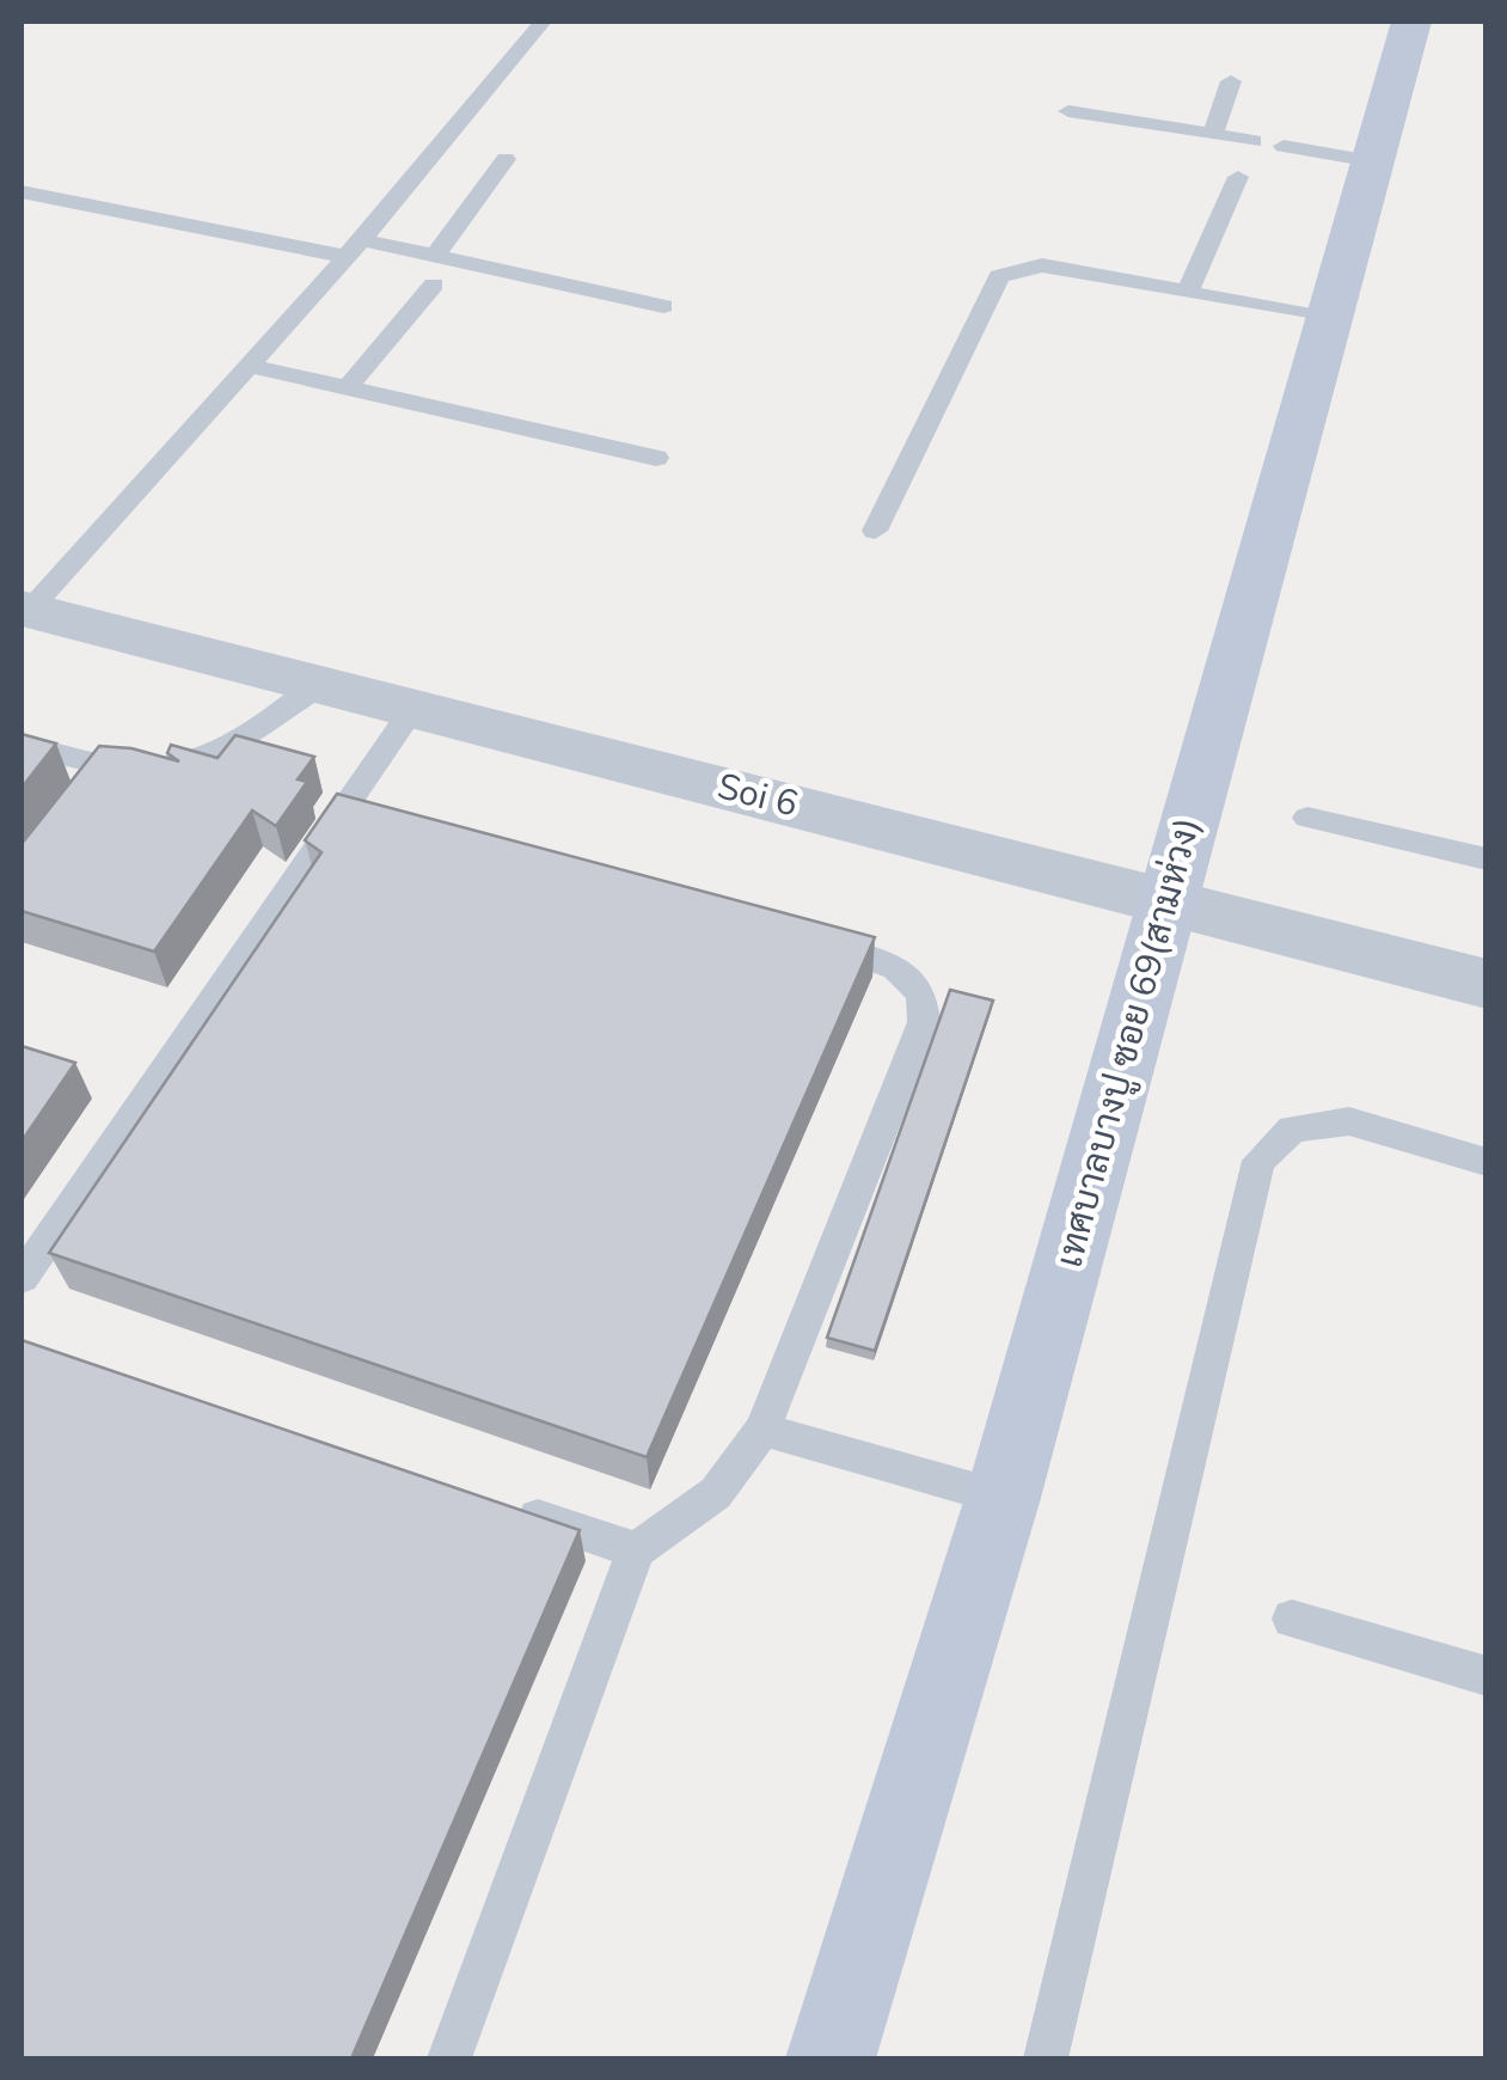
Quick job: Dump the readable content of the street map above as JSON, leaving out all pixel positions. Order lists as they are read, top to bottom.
{
  "streets": {
    "street": ["Soi 6", "เทศบาลบางปู ซอย 69(สามห่วง)"]
  },
  "crossings": [
    ["Soi 6", "เทศบาลบางปู ซอย 69(สามห่วง)"]
  ]
}
